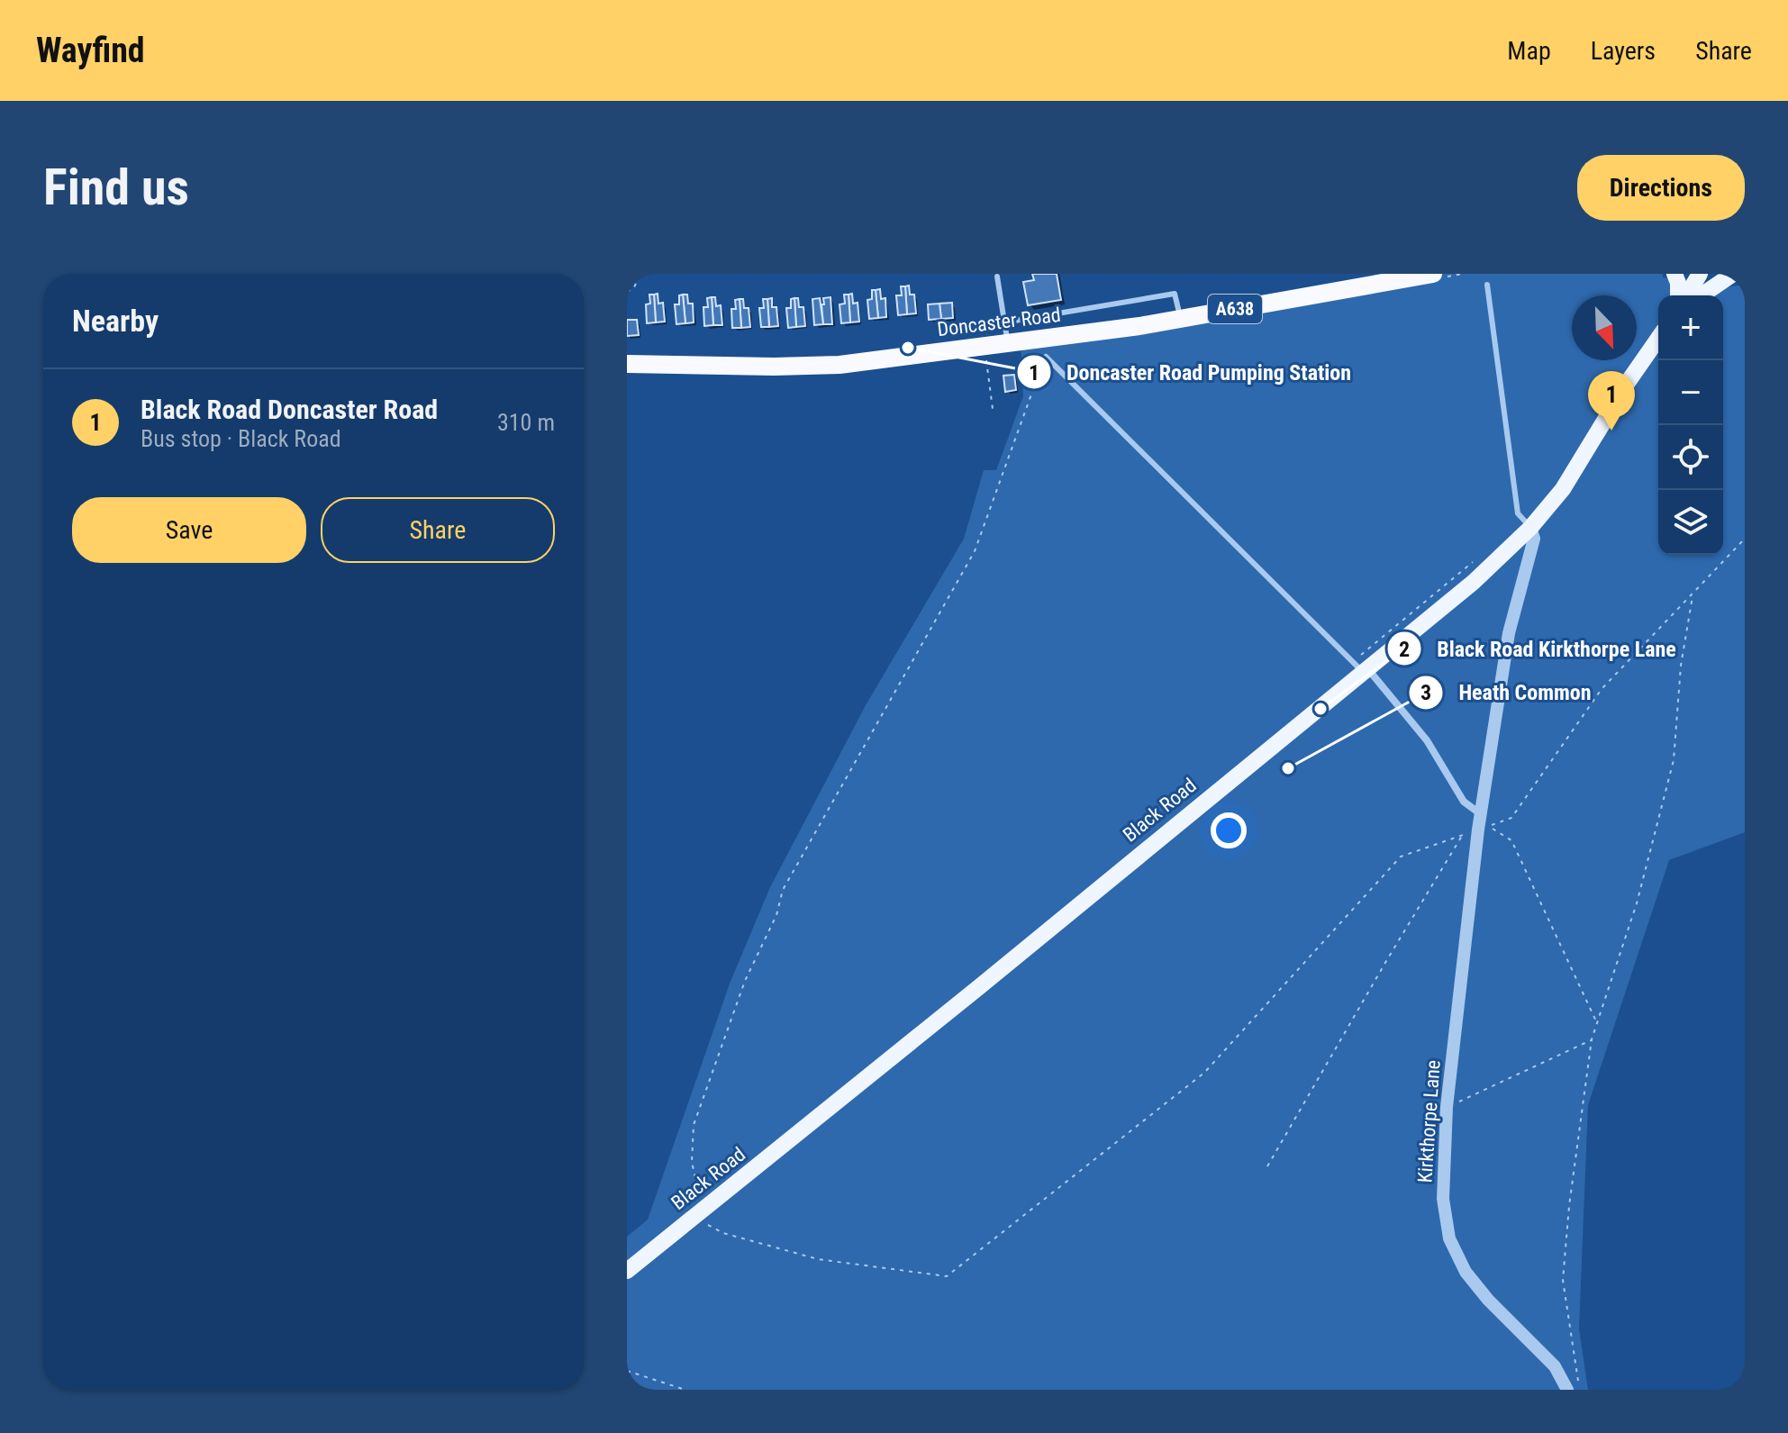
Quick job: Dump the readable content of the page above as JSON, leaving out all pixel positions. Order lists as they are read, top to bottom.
{
  "streets": {
    "highway": ["A638", "Doncaster Road"],
    "main road": ["Black Road"],
    "street": ["Kirkthorpe Lane"]
  },
  "crossings": [
    ["Black Road", "Kirkthorpe Lane"]
  ],
  "places": ["Doncaster Road Pumping Station", "Black Road Kirkthorpe Lane", "Heath Common"],
  "north": "bottom right",
  "page": {
    "header": "Wayfind",
    "nav": ["Map", "Layers", "Share"],
    "buttons": [
      "Directions",
      ["Save", "Share"]
    ],
    "title": "Find us",
    "heading": "Nearby",
    "map_buttons": ["+", "−"],
    "list": [
      {
        "mark": "1",
        "name": "Black Road Doncaster Road",
        "note": "Bus stop · Black Road",
        "value": "310 m"
      }
    ],
    "pins": "1"
  }
}
